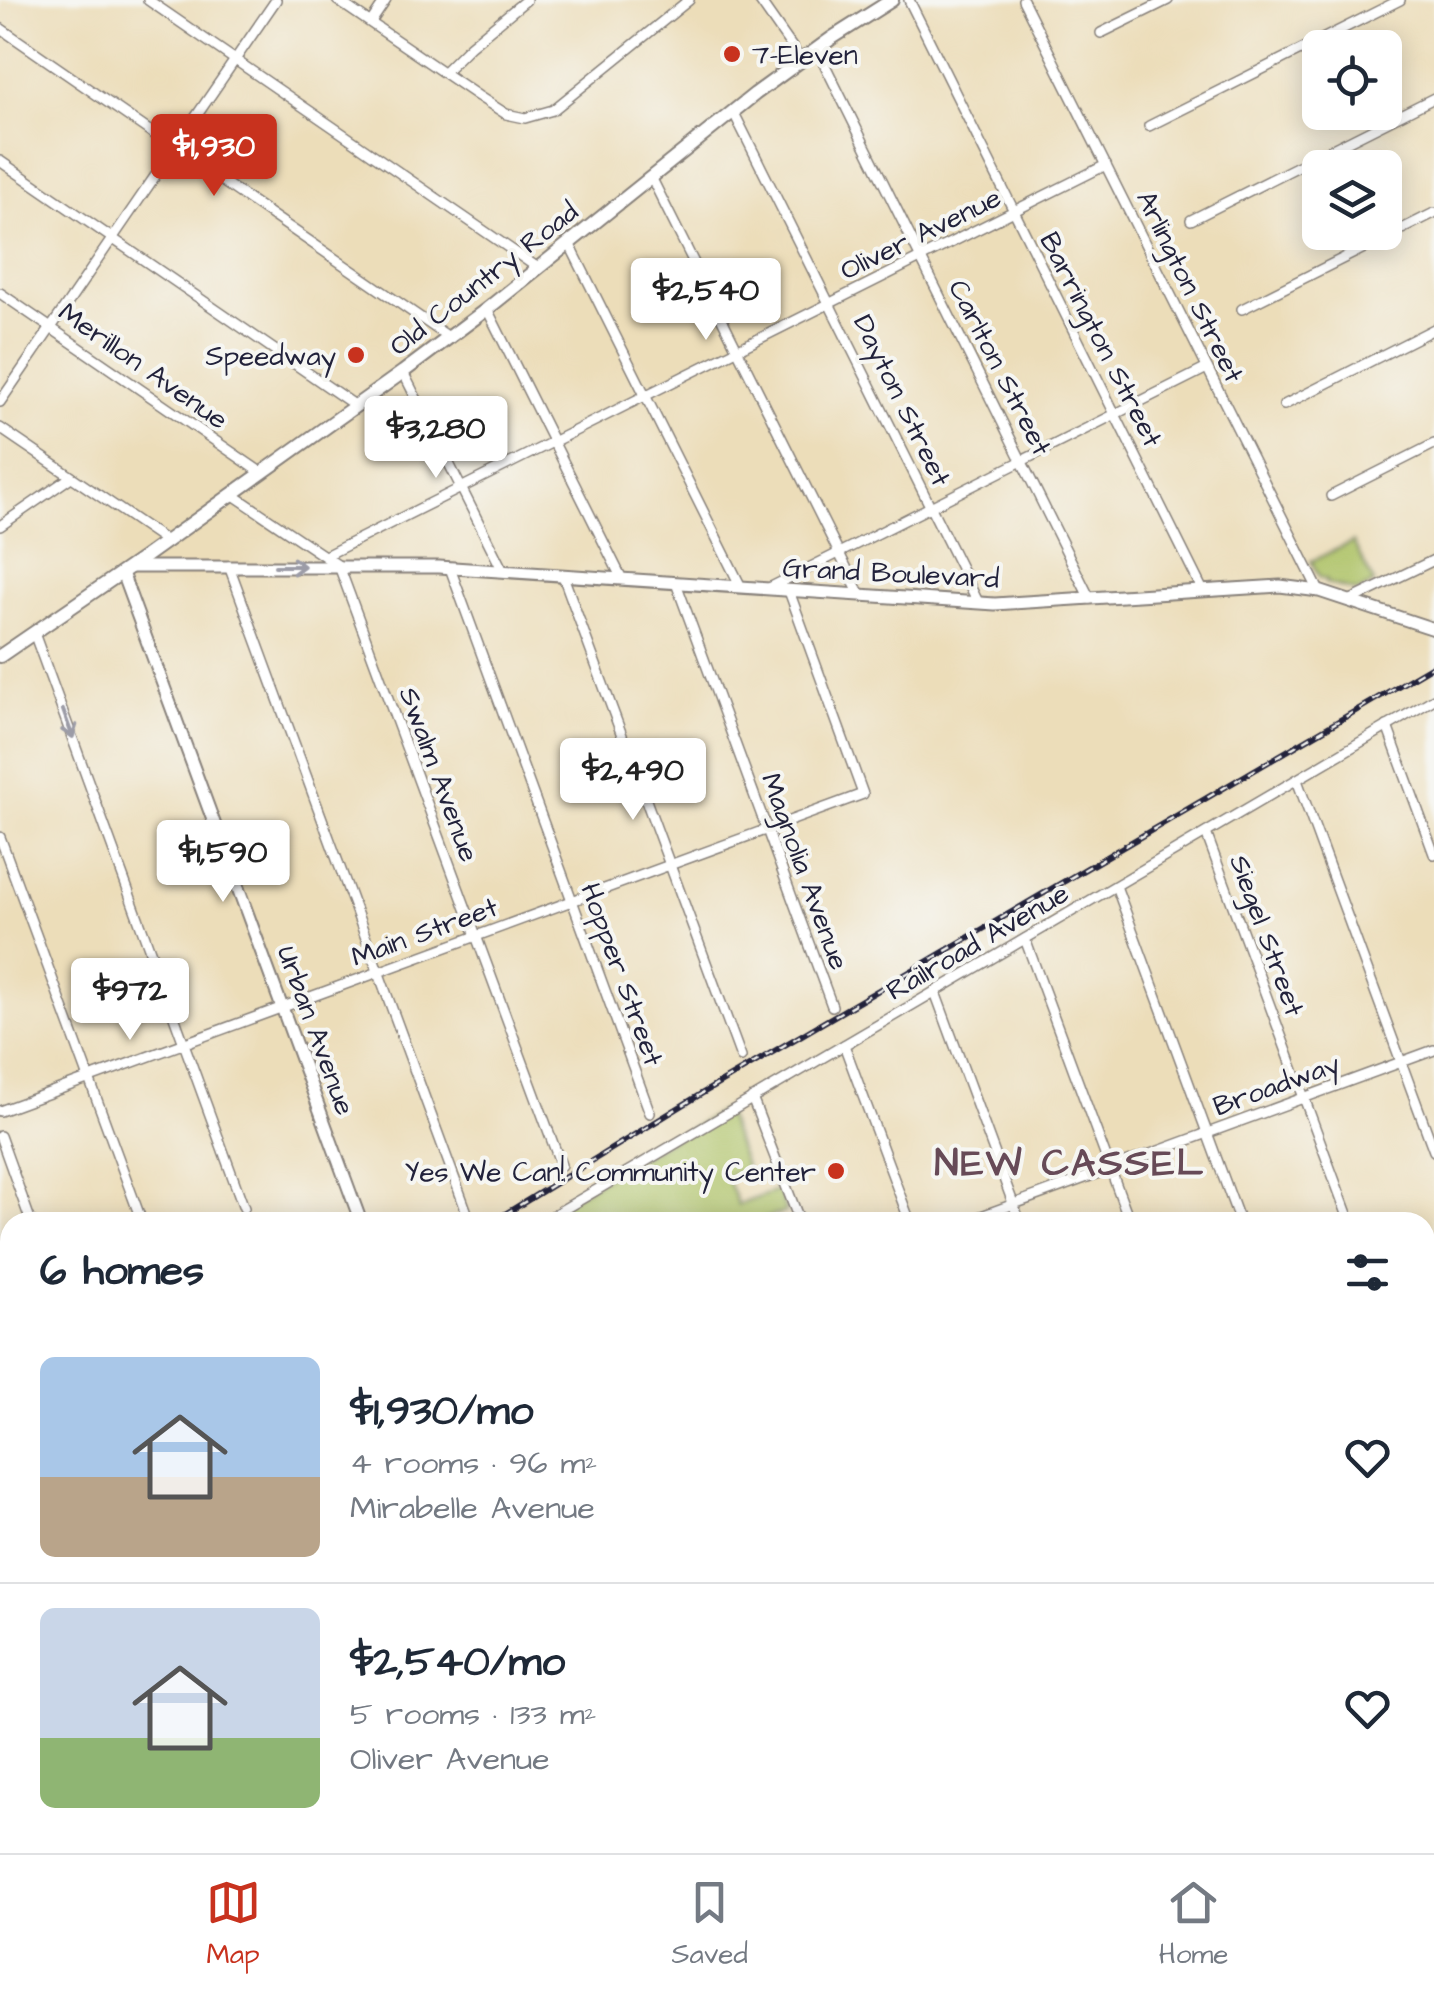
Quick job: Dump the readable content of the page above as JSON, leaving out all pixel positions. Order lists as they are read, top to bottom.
{
  "streets": {
    "main road": ["Old Country Road"],
    "street": [
      "Oliver Avenue",
      "Arlington Street",
      "Barrington Street",
      "Merillon Avenue",
      "Carlton Street",
      "Dayton Street",
      "Grand Boulevard",
      "Swalm Avenue",
      "Magnolia Avenue",
      "Main Street",
      "Siegel Street",
      "Railroad Avenue",
      "Hopper Street",
      "Urban Avenue",
      "Broadway"
    ]
  },
  "crossings": [
    ["Oliver Avenue", "Arlington Street"],
    ["Oliver Avenue", "Barrington Street"],
    ["Oliver Avenue", "Carlton Street"],
    ["Oliver Avenue", "Dayton Street"],
    ["Old Country Road", "Merillon Avenue"],
    ["Old Country Road", "Carlton Street"],
    ["Old Country Road", "Dayton Street"],
    ["Old Country Road", "Grand Boulevard"],
    ["Old Country Road", "Urban Avenue"],
    ["Arlington Street", "Grand Boulevard"],
    ["Barrington Street", "Grand Boulevard"],
    ["Carlton Street", "Grand Boulevard"],
    ["Dayton Street", "Grand Boulevard"],
    ["Grand Boulevard", "Swalm Avenue"],
    ["Grand Boulevard", "Magnolia Avenue"],
    ["Grand Boulevard", "Main Street"],
    ["Grand Boulevard", "Hopper Street"],
    ["Grand Boulevard", "Urban Avenue"],
    ["Swalm Avenue", "Main Street"],
    ["Magnolia Avenue", "Main Street"],
    ["Main Street", "Hopper Street"],
    ["Main Street", "Urban Avenue"],
    ["Siegel Street", "Railroad Avenue"],
    ["Siegel Street", "Broadway"]
  ],
  "districts": ["NEW CASSEL"],
  "places": ["7-Eleven", "Speedway", "Yes We Can! Community Center"],
  "page": {
    "price": [
      "$1,930",
      "$2,540",
      "$3,280",
      "$2,490",
      "$1,590",
      "$972"
    ],
    "heading": "6 homes",
    "list": [
      {
        "name": "$1,930/mo",
        "note": "4 rooms · 96 m² · Mirabelle Avenue"
      },
      {
        "name": "$2,540/mo",
        "note": "5 rooms · 133 m² · Oliver Avenue"
      }
    ],
    "tabs": ["Map", "Saved", "Home"]
  }
}
